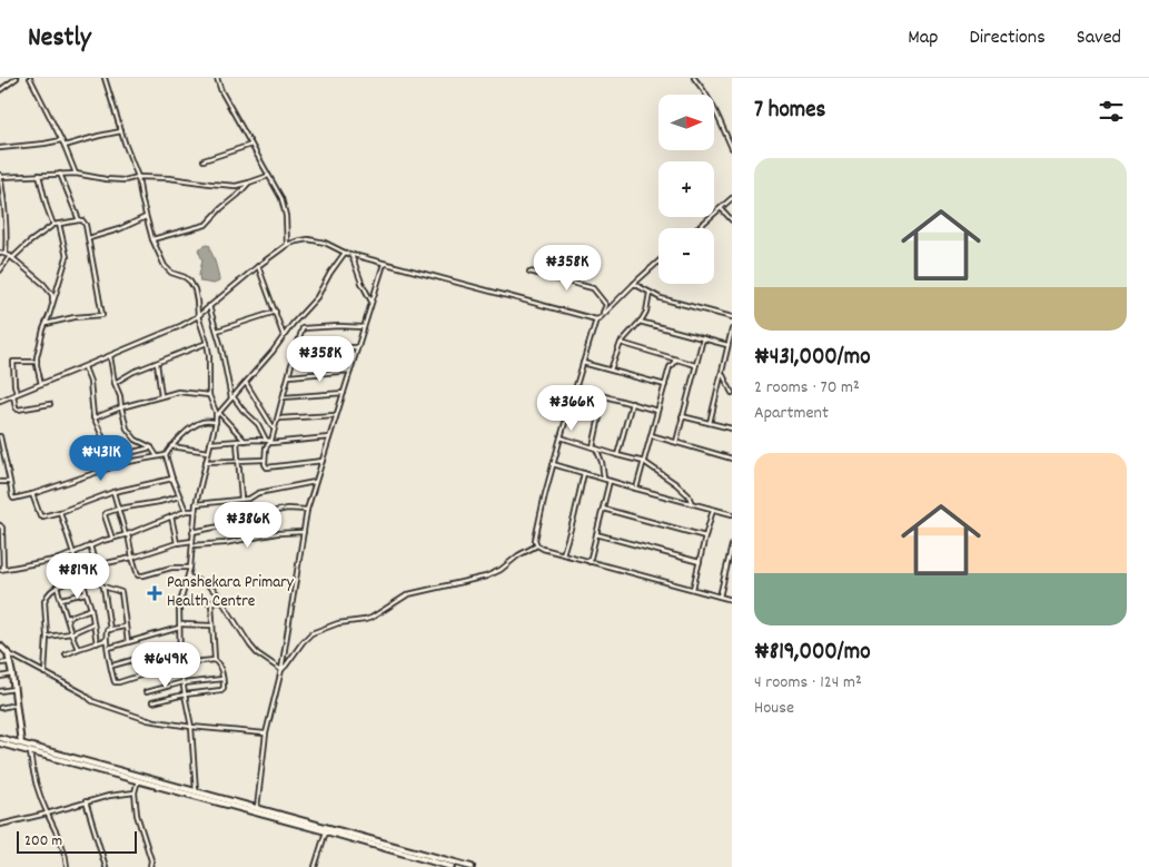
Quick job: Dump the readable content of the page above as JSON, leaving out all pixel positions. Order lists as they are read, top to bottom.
{
  "places": {
    "health": ["Panshekara Primary Health Centre"]
  },
  "scale_bar": "200 m",
  "north": "right",
  "page": {
    "header": "Nestly",
    "nav": ["Map", "Directions", "Saved"],
    "heading": "7 homes",
    "map_buttons": ["+", "−"],
    "list": [
      {
        "name": "₦431,000/mo",
        "note": "2 rooms · 70 m² · Apartment"
      },
      {
        "name": "₦819,000/mo",
        "note": "4 rooms · 124 m² · House"
      }
    ],
    "price": [
      "₦358K",
      "₦358K",
      "₦366K",
      "₦431K",
      "₦386K",
      "₦819K",
      "₦649K"
    ],
    "scale": "200 m"
  }
}
